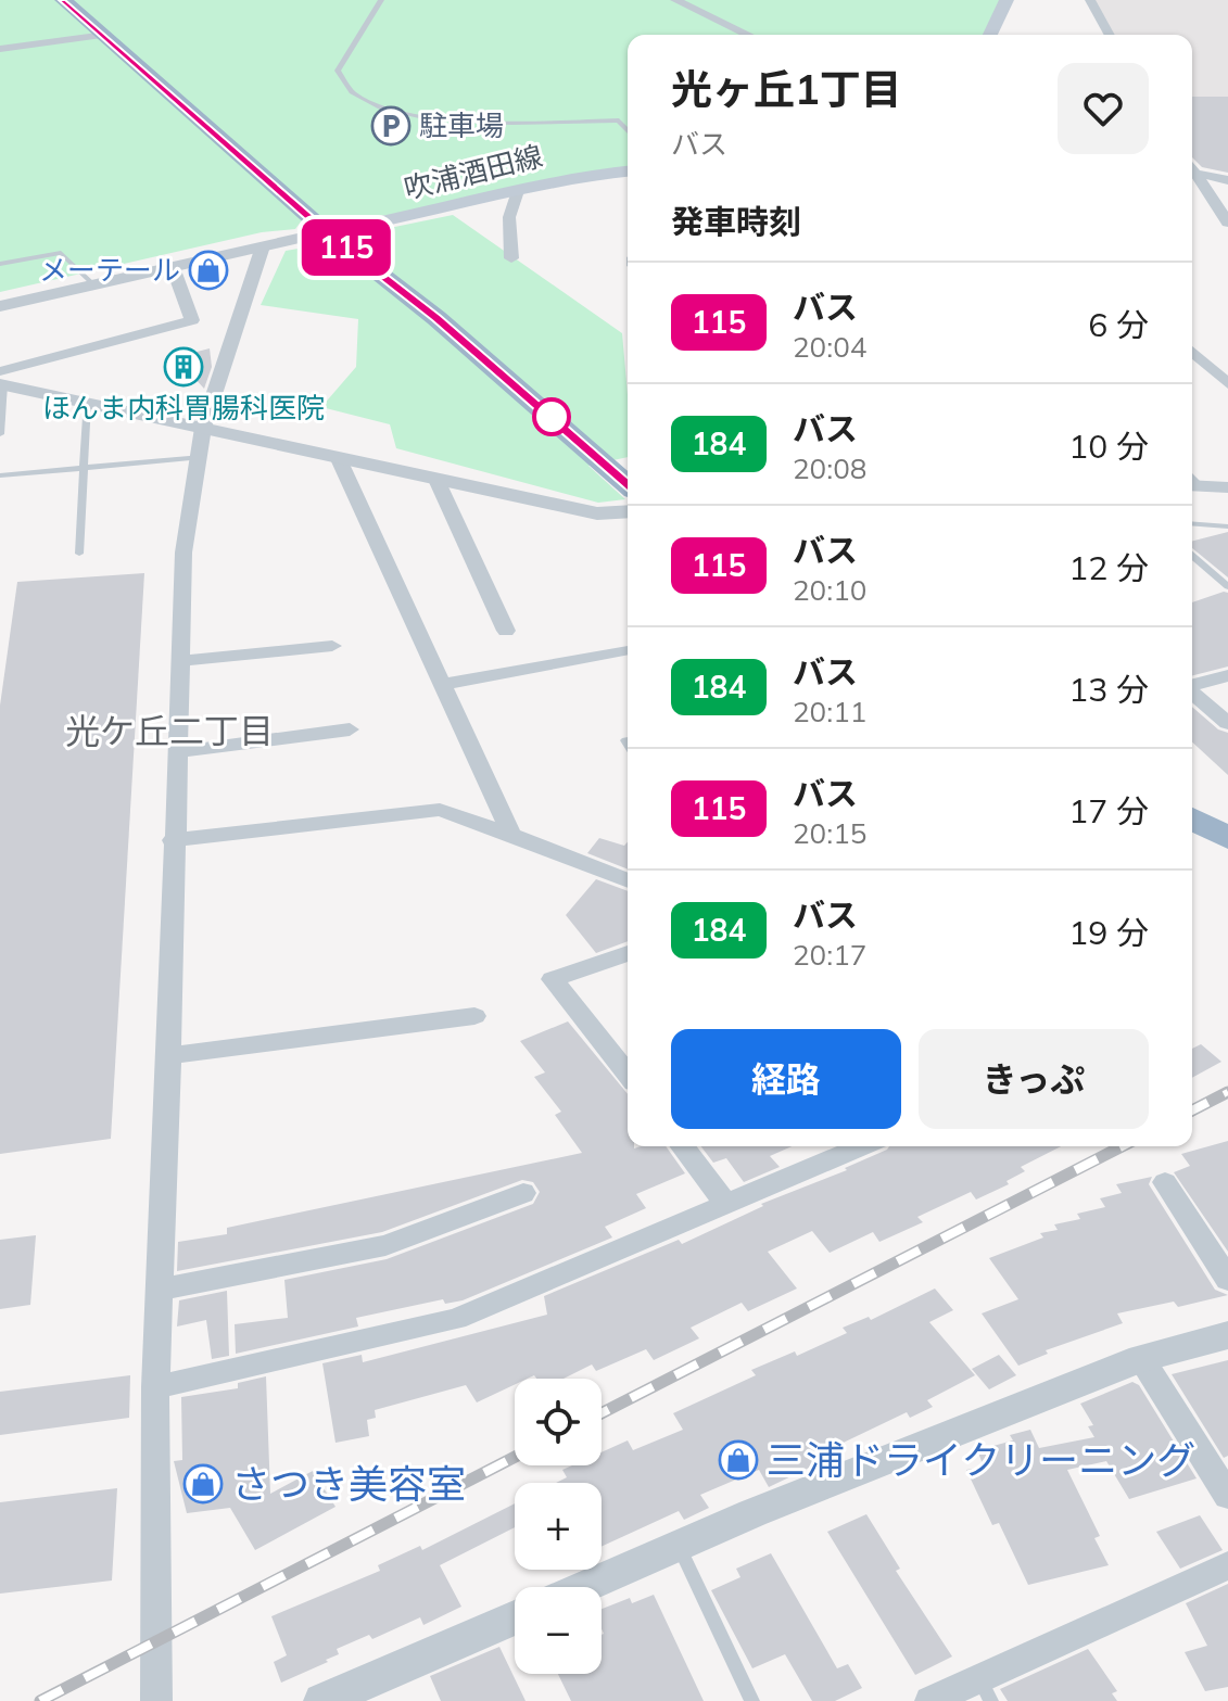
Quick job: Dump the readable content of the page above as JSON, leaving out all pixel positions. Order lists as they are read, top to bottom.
{
  "streets": {
    "main road": ["吹浦酒田線"]
  },
  "districts": ["光ケ丘二丁目"],
  "places": {
    "parking": ["駐車場"],
    "shop": ["メーテール", "三浦ドライクリーニング", "さつき美容室"],
    "building": ["ほんま内科胃腸科医院"]
  },
  "lines": ["bus line 115"],
  "page": {
    "on_map": "115",
    "heading": [
      ["光ヶ丘1丁目", "バス"],
      "発車時刻"
    ],
    "list": [
      {
        "mark": "115",
        "name": "バス",
        "note": "20:04",
        "value": "6 分"
      },
      {
        "mark": "184",
        "name": "バス",
        "note": "20:08",
        "value": "10 分"
      },
      {
        "mark": "115",
        "name": "バス",
        "note": "20:10",
        "value": "12 分"
      },
      {
        "mark": "184",
        "name": "バス",
        "note": "20:11",
        "value": "13 分"
      },
      {
        "mark": "115",
        "name": "バス",
        "note": "20:15",
        "value": "17 分"
      },
      {
        "mark": "184",
        "name": "バス",
        "note": "20:17",
        "value": "19 分"
      }
    ],
    "buttons": ["経路", "きっぷ"],
    "map_buttons": ["+", "−"]
  }
}
